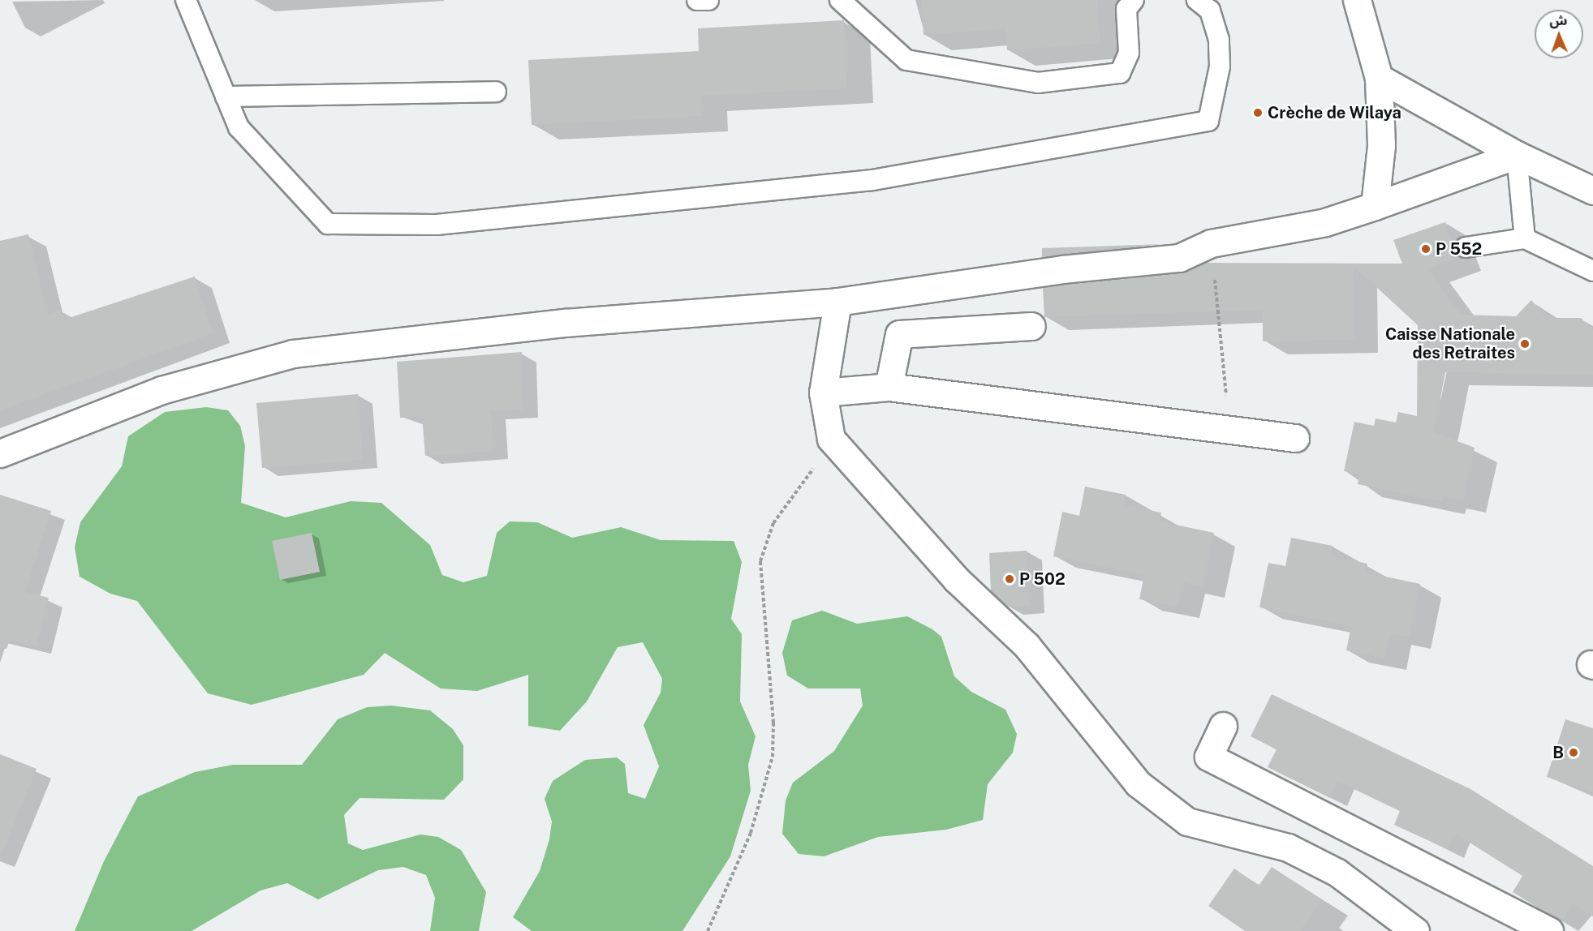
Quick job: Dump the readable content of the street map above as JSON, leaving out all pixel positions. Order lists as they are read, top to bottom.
{
  "places": [
    "Crèche de Wilaya",
    "P 552",
    "Caisse Nationale des Retraites",
    "P 502",
    "B"
  ],
  "north": "top"
}
